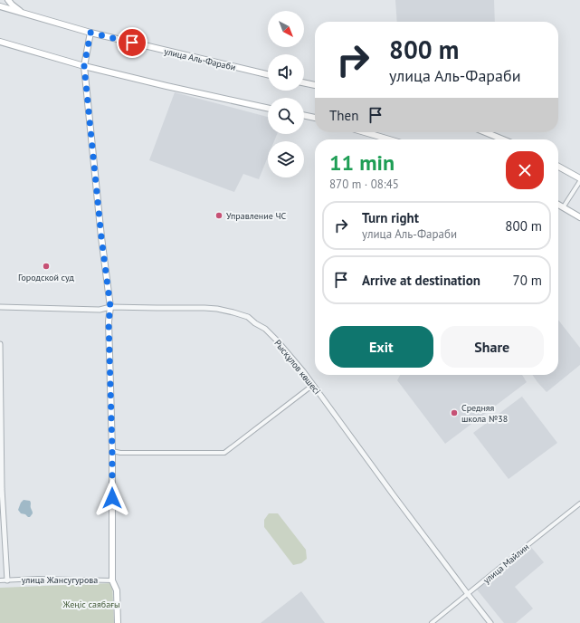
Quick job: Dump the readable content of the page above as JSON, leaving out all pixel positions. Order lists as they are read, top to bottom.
{
  "streets": {
    "main road": ["улица Аль-Фараби"],
    "street": ["Рысқұлов көшесі", "улица Майлин", "улица Жансугурова"]
  },
  "crossings": [
    ["Рысқұлов көшесі", "улица Майлин"]
  ],
  "parks": ["Жеңіс саябағы"],
  "places": ["Управление ЧС", "Городской суд", "Средняя школа №38"],
  "north": "bottom right",
  "page": {
    "turn": ["800 m", "улица Аль-Фараби"],
    "then": "Then",
    "heading": ["11 min", "870 m · 08:45"],
    "list": [
      {
        "name": "Turn right",
        "note": "улица Аль-Фараби",
        "value": "800 m"
      },
      {
        "name": "Arrive at destination",
        "value": "70 m"
      }
    ],
    "buttons": ["Exit", "Share"]
  }
}
